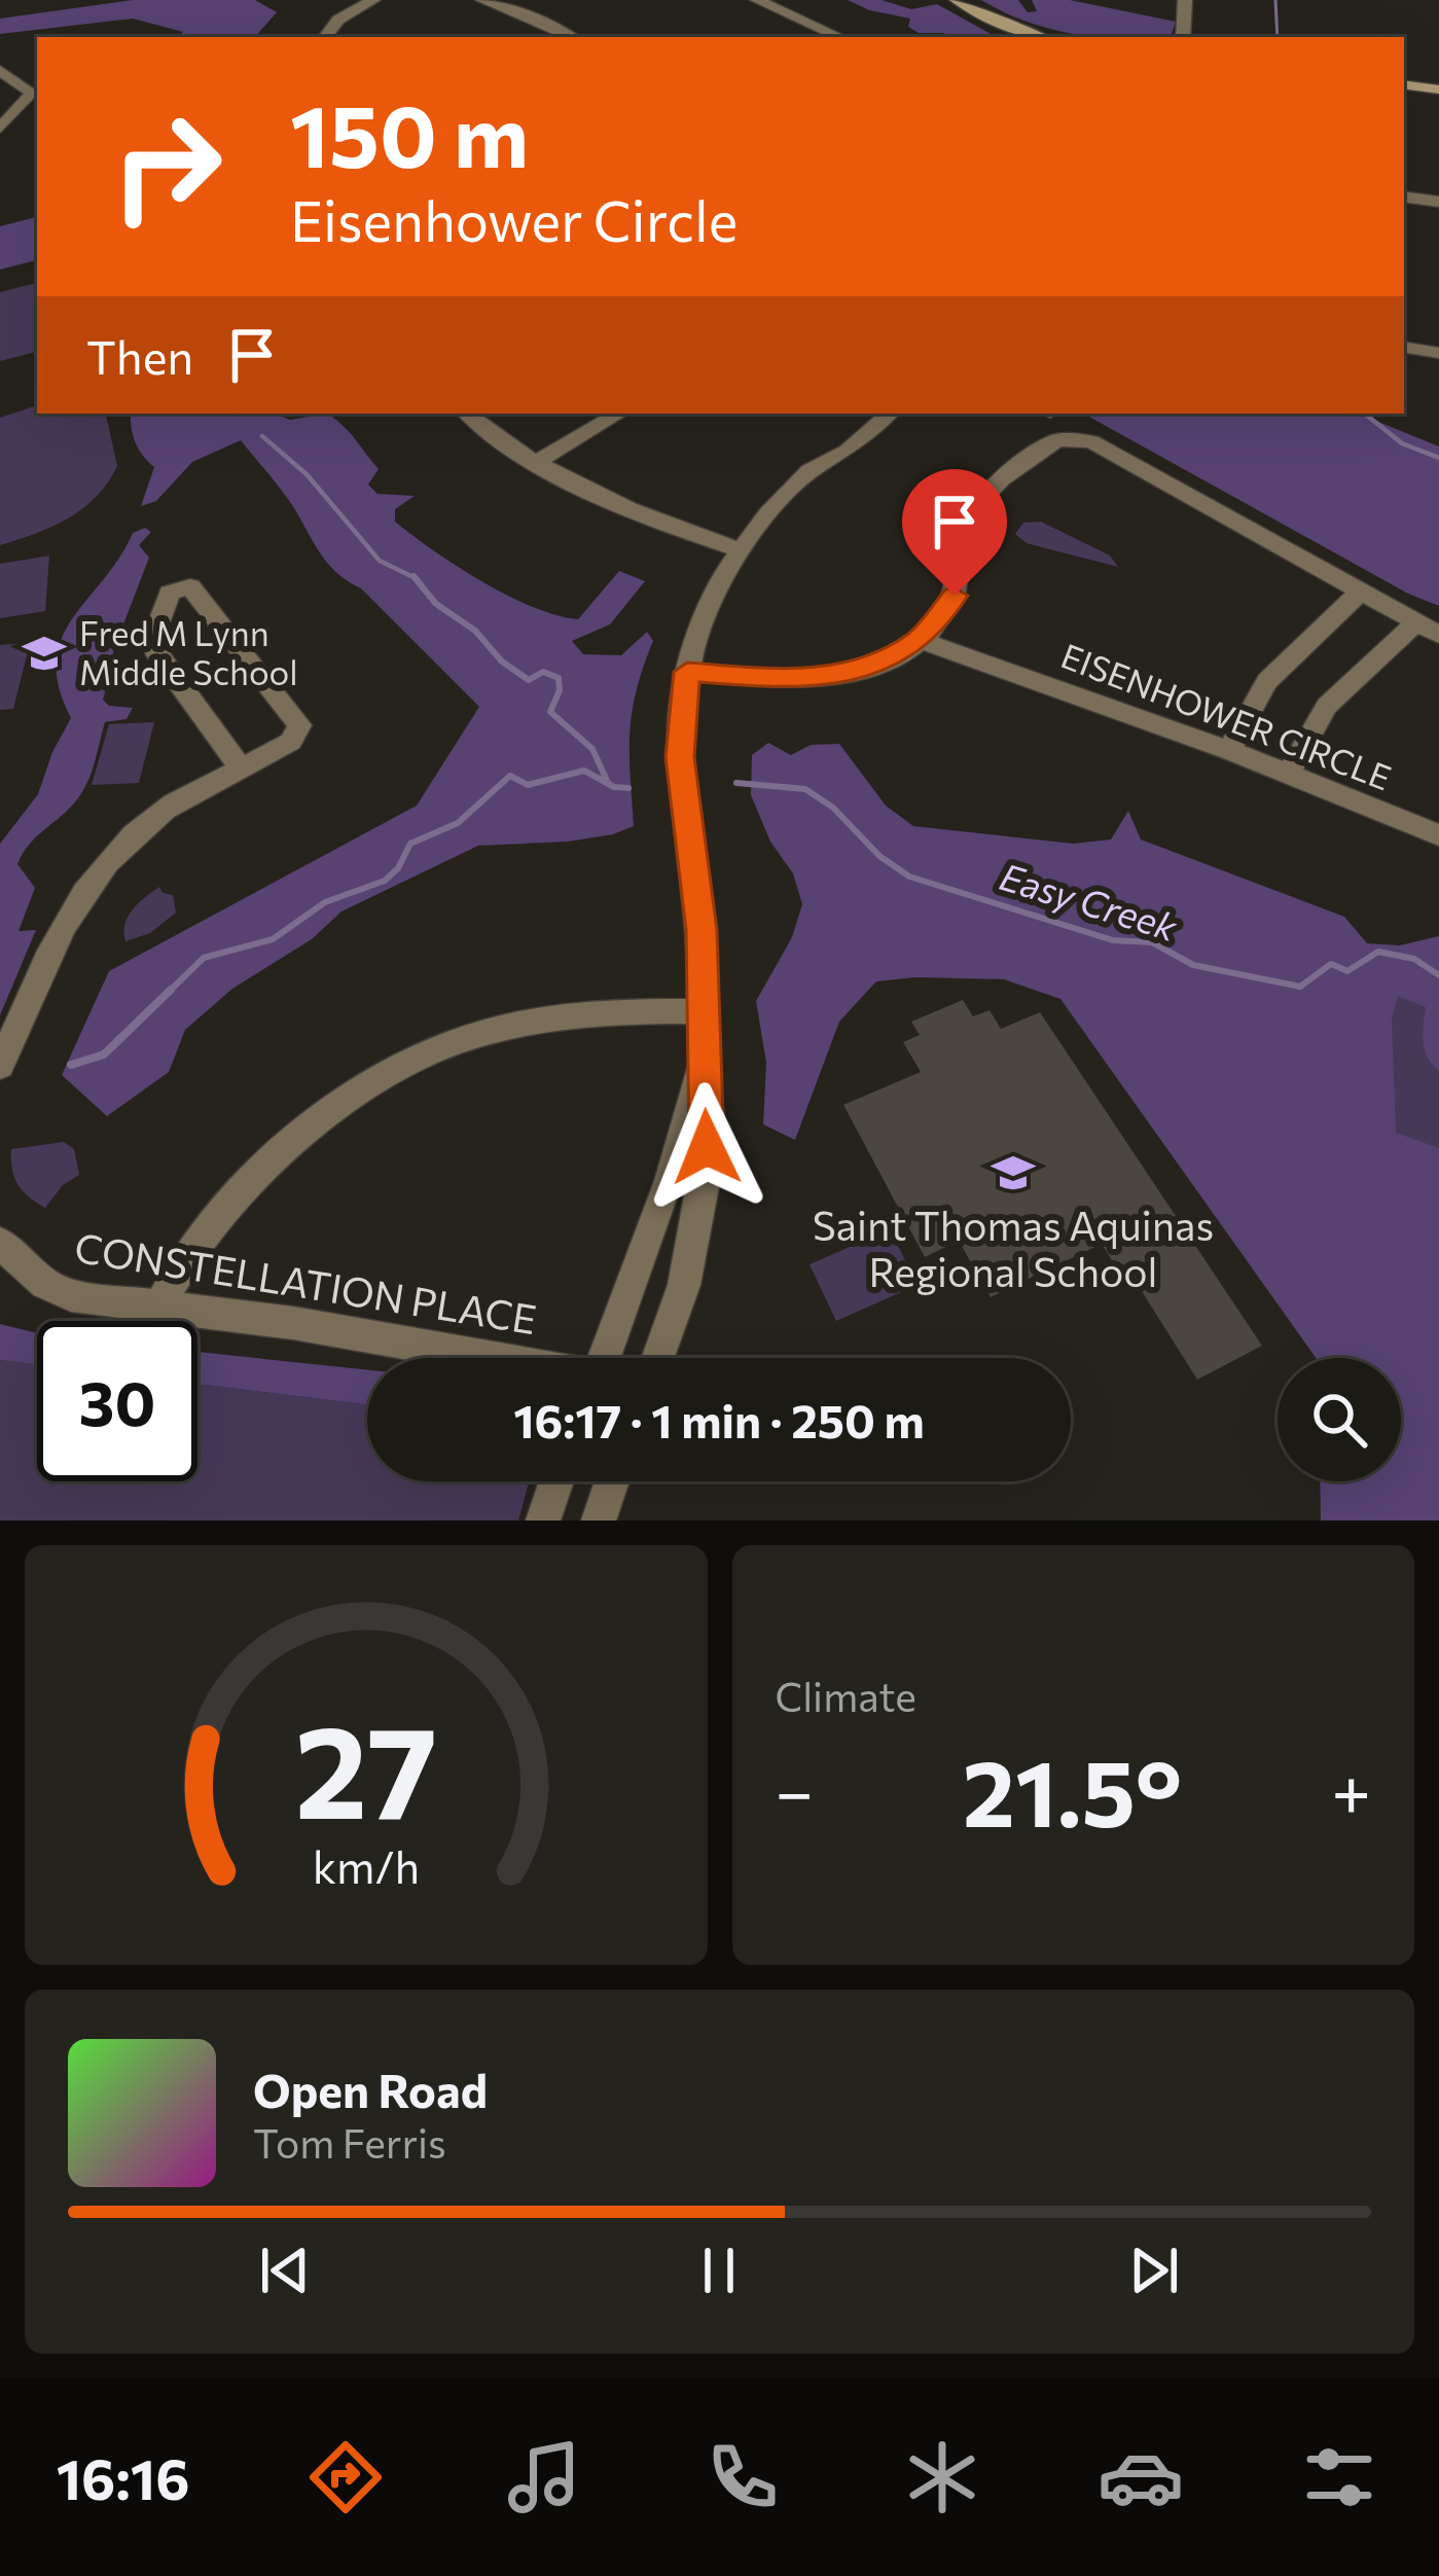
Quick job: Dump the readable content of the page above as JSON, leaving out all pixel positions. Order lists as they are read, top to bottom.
{
  "streets": {
    "street": ["EISENHOWER CIRCLE", "CONSTELLATION PLACE"]
  },
  "water": ["Easy Creek"],
  "places": {
    "school or university": ["Fred M Lynn Middle School", "Saint Thomas Aquinas Regional School"]
  },
  "page": {
    "turn": ["150 m", "Eisenhower Circle"],
    "then": "Then",
    "limit": "30",
    "trip": "16:17 · 1 min · 250 m",
    "tile": "Climate",
    "heat": ["−", "21.5°", "+"],
    "song": ["Open Road", "Tom Ferris"],
    "tabs": "16:16",
    "gauge": ["27", "km/h"]
  }
}
